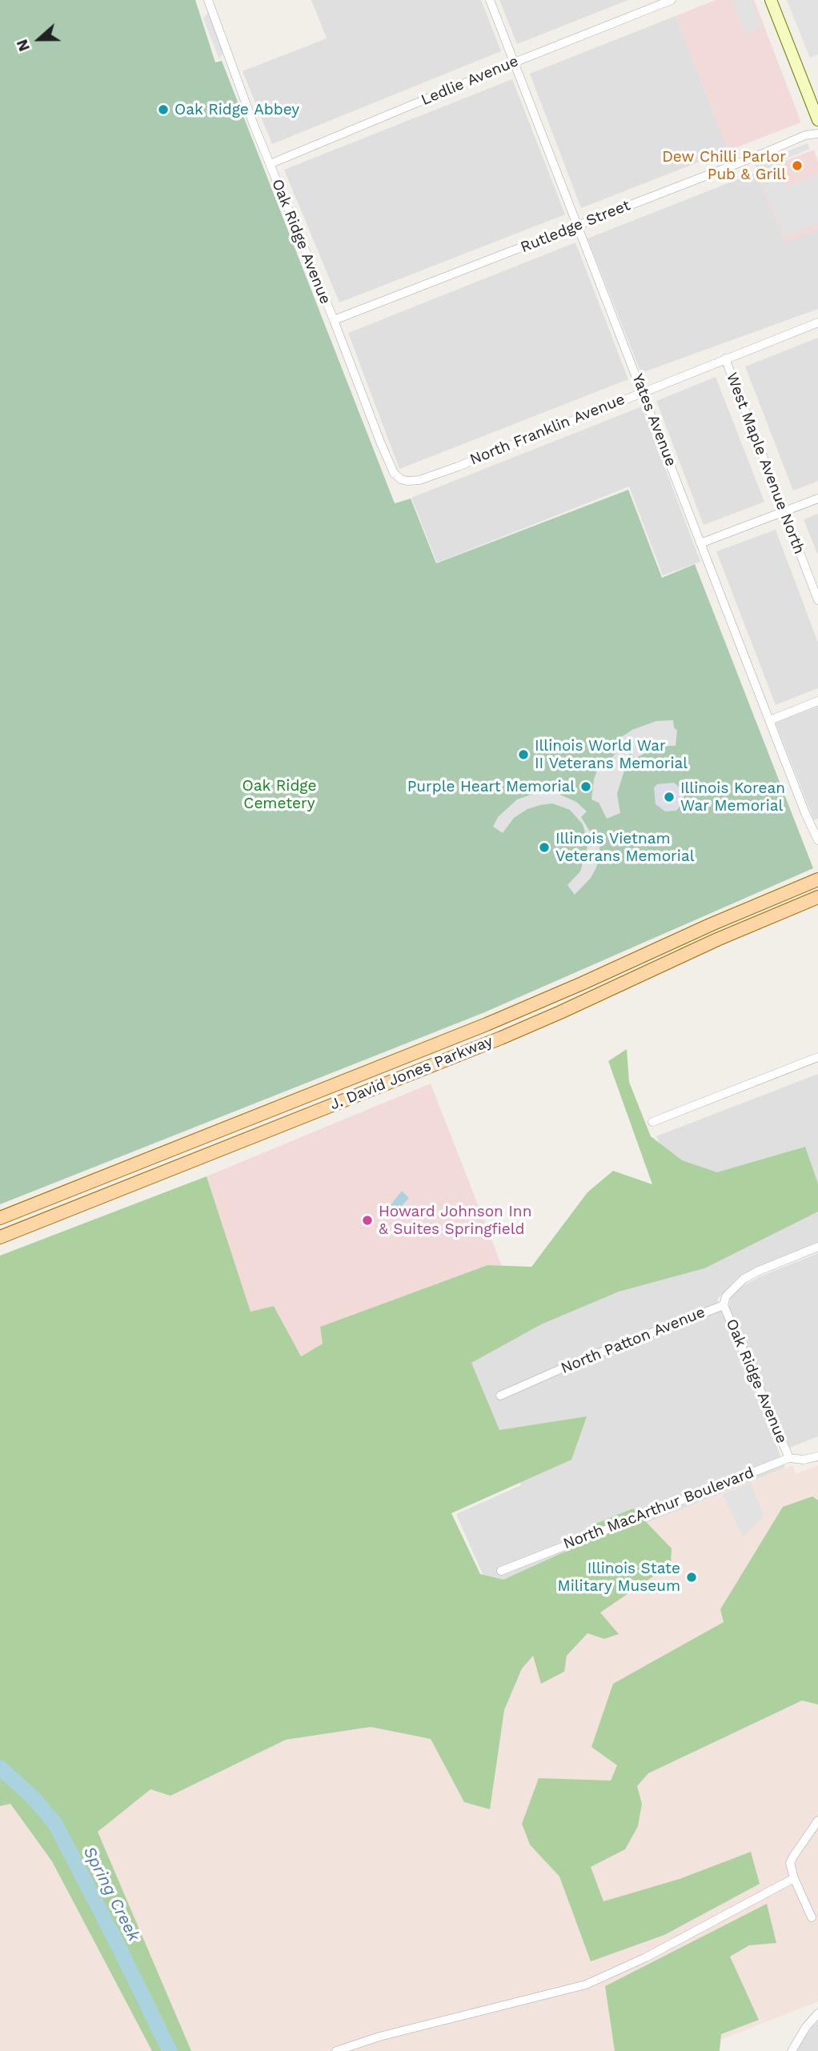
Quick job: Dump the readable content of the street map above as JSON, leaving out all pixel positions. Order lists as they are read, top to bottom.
{
  "streets": {
    "main road": ["J. David Jones Parkway"],
    "street": [
      "Ledlie Avenue",
      "Rutledge Street",
      "Oak Ridge Avenue",
      "Yates Avenue",
      "North Franklin Avenue",
      "West Maple Avenue North",
      "North Patton Avenue",
      "North MacArthur Boulevard"
    ]
  },
  "crossings": [
    ["Ledlie Avenue", "Oak Ridge Avenue"],
    ["Ledlie Avenue", "Yates Avenue"],
    ["Rutledge Street", "Oak Ridge Avenue"],
    ["Rutledge Street", "Yates Avenue"],
    ["Oak Ridge Avenue", "North Franklin Avenue"],
    ["Oak Ridge Avenue", "North Patton Avenue"],
    ["Oak Ridge Avenue", "North MacArthur Boulevard"],
    ["Yates Avenue", "North Franklin Avenue"],
    ["North Franklin Avenue", "West Maple Avenue North"]
  ],
  "water": ["Spring Creek"],
  "parks": ["Oak Ridge Cemetery"],
  "places": [
    "Oak Ridge Abbey",
    "Dew Chilli Parlor Pub & Grill",
    "Illinois World War II Veterans Memorial",
    "Purple Heart Memorial",
    "Illinois Korean War Memorial",
    "Illinois Vietnam Veterans Memorial",
    "Howard Johnson Inn & Suites Springfield",
    "Illinois State Military Museum"
  ],
  "north": "left"
}
